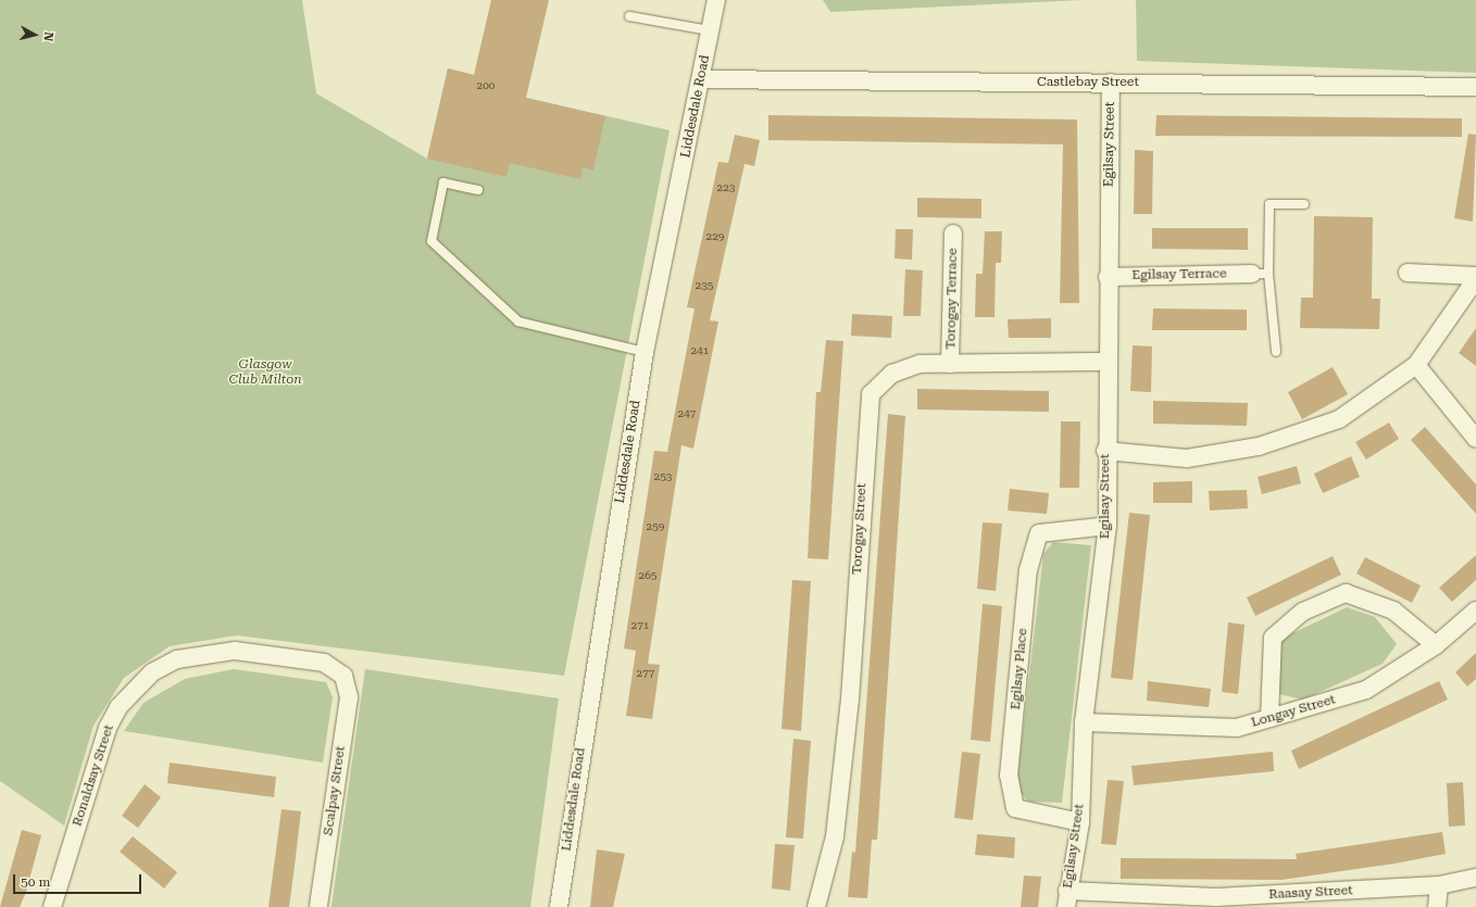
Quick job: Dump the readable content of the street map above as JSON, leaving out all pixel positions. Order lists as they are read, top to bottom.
{
  "streets": {
    "street": [
      "Castlebay Street",
      "Liddesdale Road",
      "Egilsay Street",
      "Egilsay Terrace",
      "Torogay Terrace",
      "Torogay Street",
      "Egilsay Place",
      "Longay Street",
      "Ronaldsay Street",
      "Scalpay Street",
      "Raasay Street"
    ]
  },
  "crossings": [
    ["Castlebay Street", "Liddesdale Road"],
    ["Castlebay Street", "Egilsay Street"],
    ["Egilsay Street", "Egilsay Terrace"],
    ["Egilsay Street", "Torogay Street"],
    ["Egilsay Street", "Egilsay Place"],
    ["Egilsay Street", "Longay Street"],
    ["Egilsay Street", "Raasay Street"],
    ["Torogay Terrace", "Torogay Street"],
    ["Ronaldsay Street", "Scalpay Street"]
  ],
  "parks": ["Glasgow Club Milton"],
  "house_numbers": [
    "200",
    "223",
    "229",
    "235",
    "241",
    "247",
    "253",
    "259",
    "265",
    "271",
    "277"
  ],
  "scale_bar": "50 m",
  "north": "right"
}
